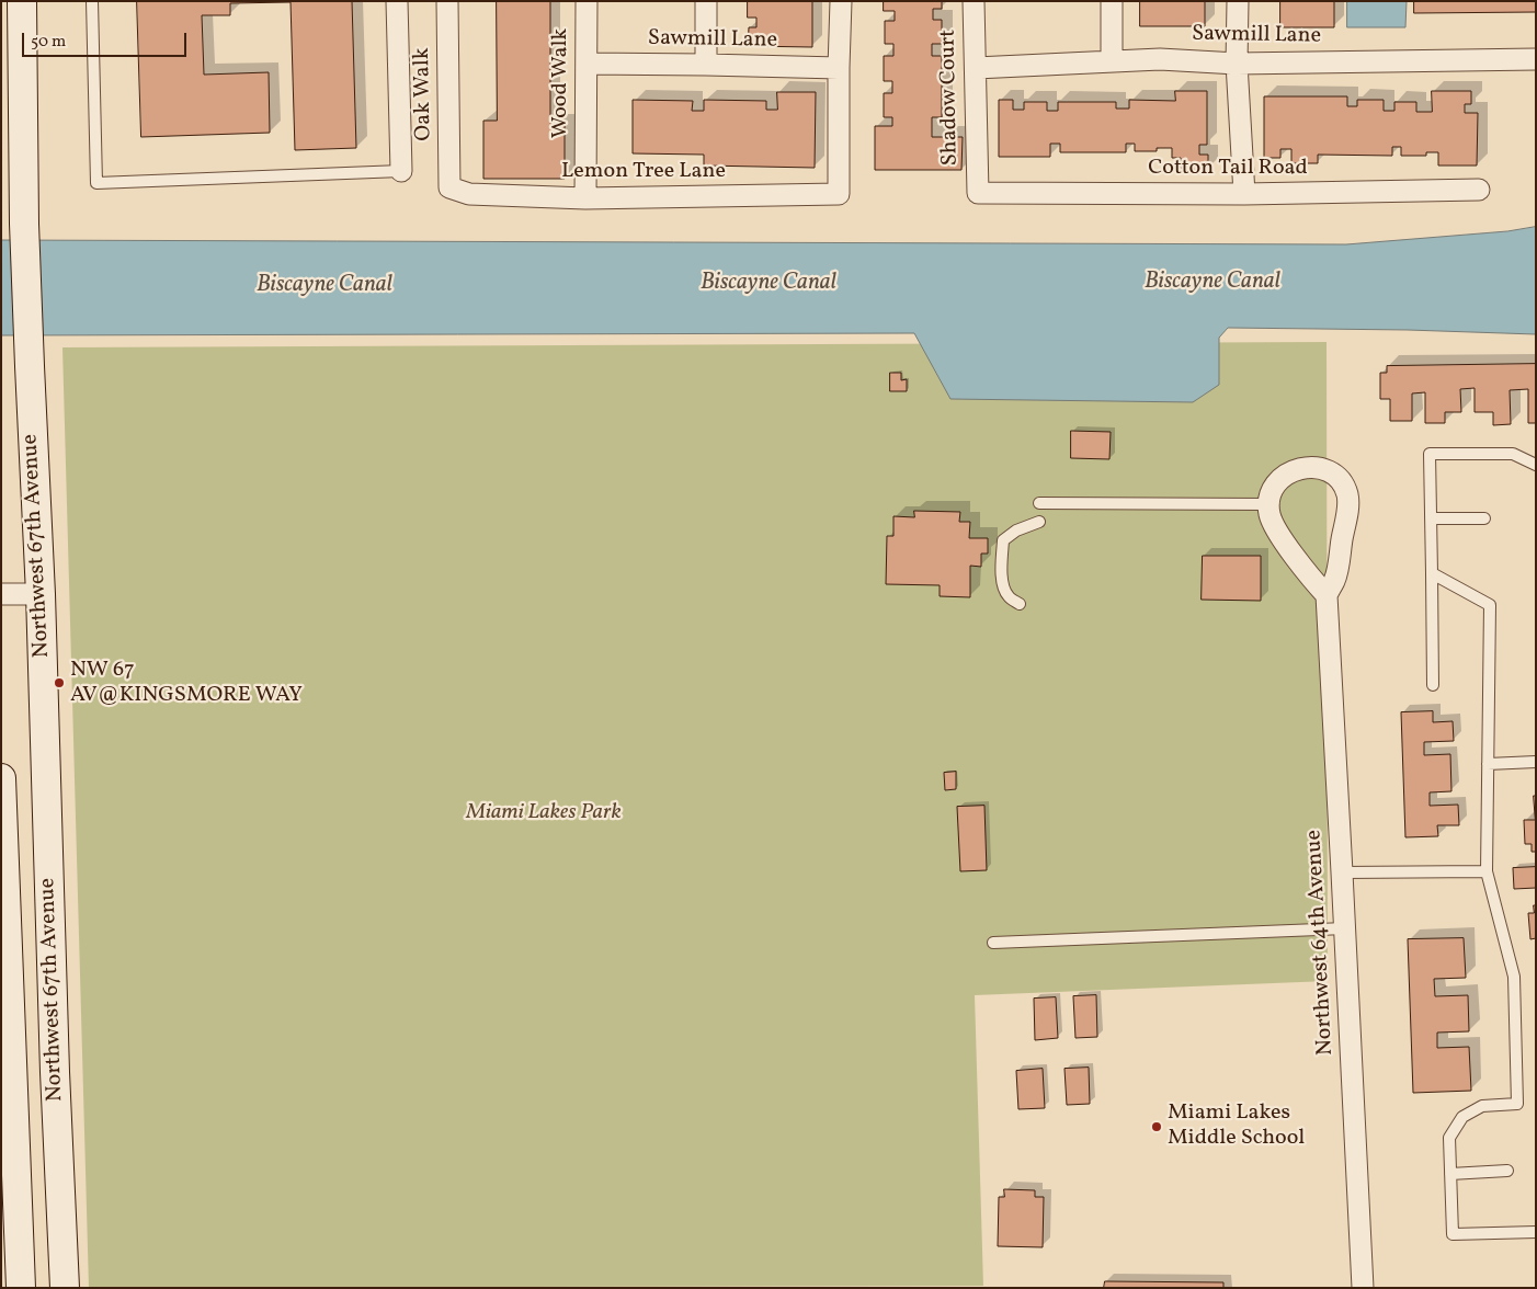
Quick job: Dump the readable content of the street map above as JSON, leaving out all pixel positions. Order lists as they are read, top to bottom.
{
  "streets": {
    "main road": ["Northwest 67th Avenue"],
    "street": [
      "Sawmill Lane",
      "Wood Walk",
      "Oak Walk",
      "Shadow Court",
      "Cotton Tail Road",
      "Lemon Tree Lane",
      "Northwest 64th Avenue"
    ]
  },
  "crossings": [
    ["Sawmill Lane", "Wood Walk"],
    ["Sawmill Lane", "Shadow Court"],
    ["Sawmill Lane", "Lemon Tree Lane"],
    ["Wood Walk", "Lemon Tree Lane"],
    ["Oak Walk", "Lemon Tree Lane"],
    ["Shadow Court", "Cotton Tail Road"]
  ],
  "water": ["Biscayne Canal"],
  "parks": ["Miami Lakes Park"],
  "places": ["NW 67 AV@KINGSMORE WAY", "Miami Lakes Middle School"],
  "scale_bar": "50 m"
}
